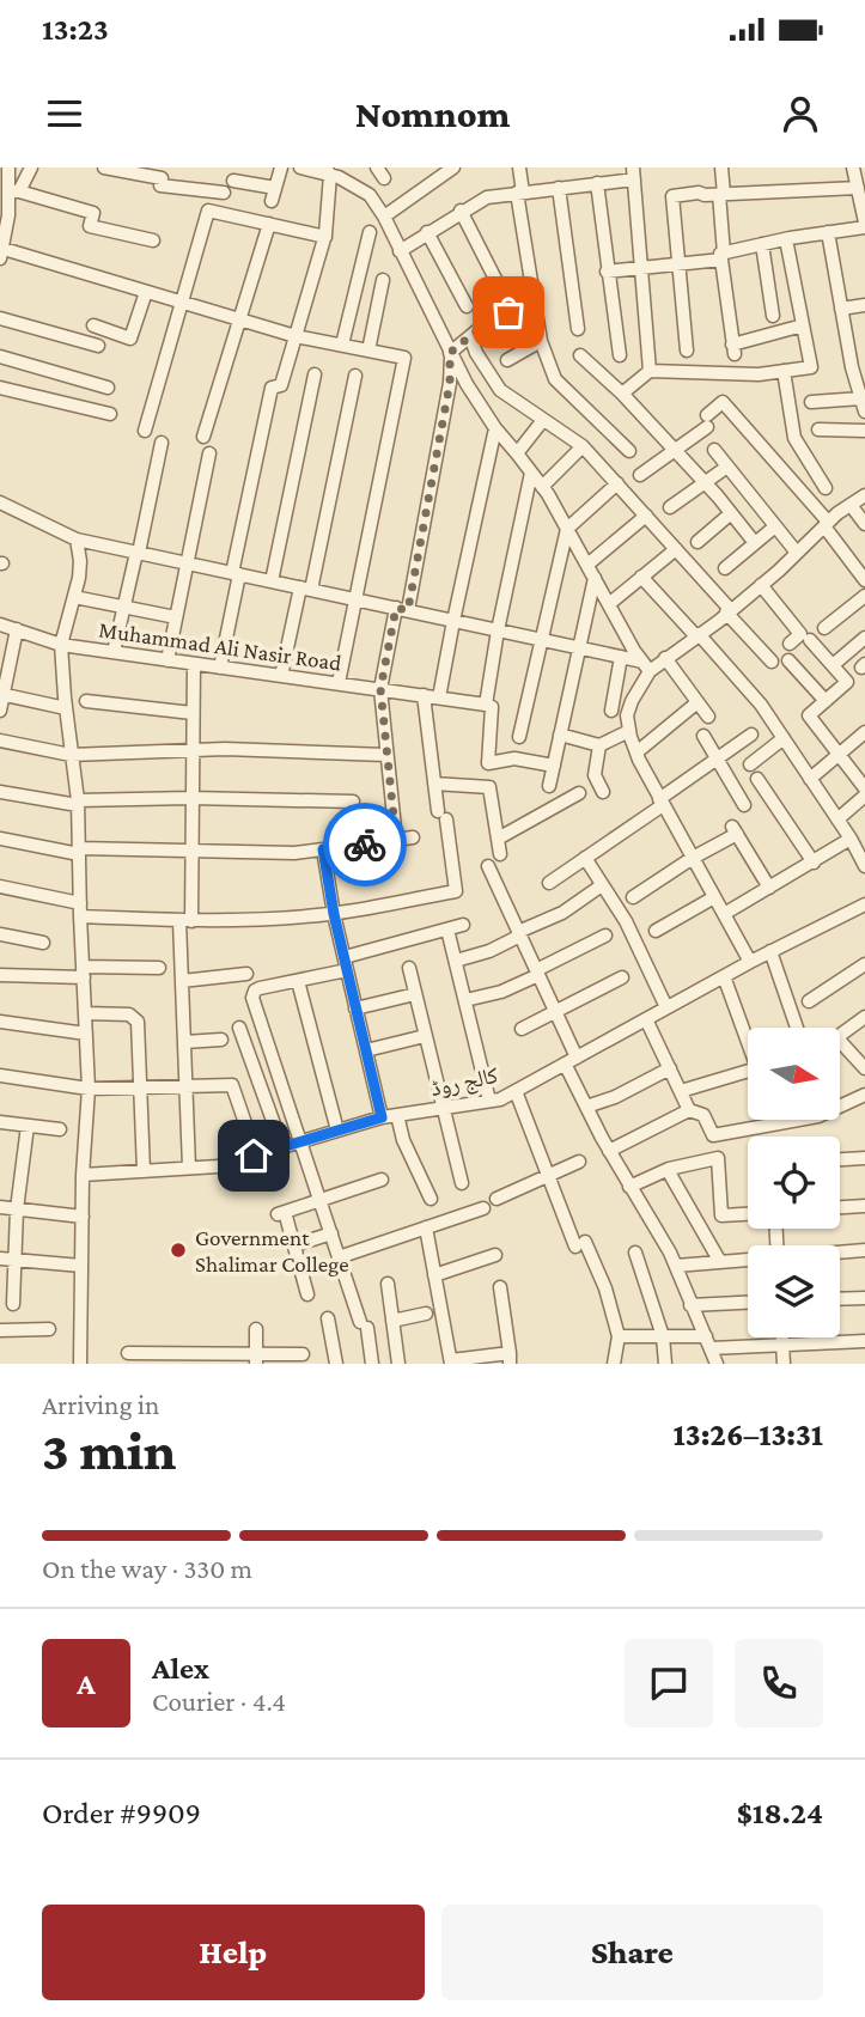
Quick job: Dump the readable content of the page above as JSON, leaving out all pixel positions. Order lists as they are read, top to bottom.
{
  "streets": {
    "street": ["Muhammad Ali Nasir Road", "کالج روڈ"]
  },
  "places": ["Government Shalimar College"],
  "north": "right",
  "page": {
    "status": "13:23",
    "header": "Nomnom",
    "heading": ["3 min", "Arriving in", "13:26–13:31"],
    "panel": [
      "Alex",
      "Courier · 4.4",
      "Order #9909",
      "$18.24"
    ],
    "bar": "On the way · 330 m",
    "round": "A",
    "buttons": ["Help", "Share"]
  }
}
